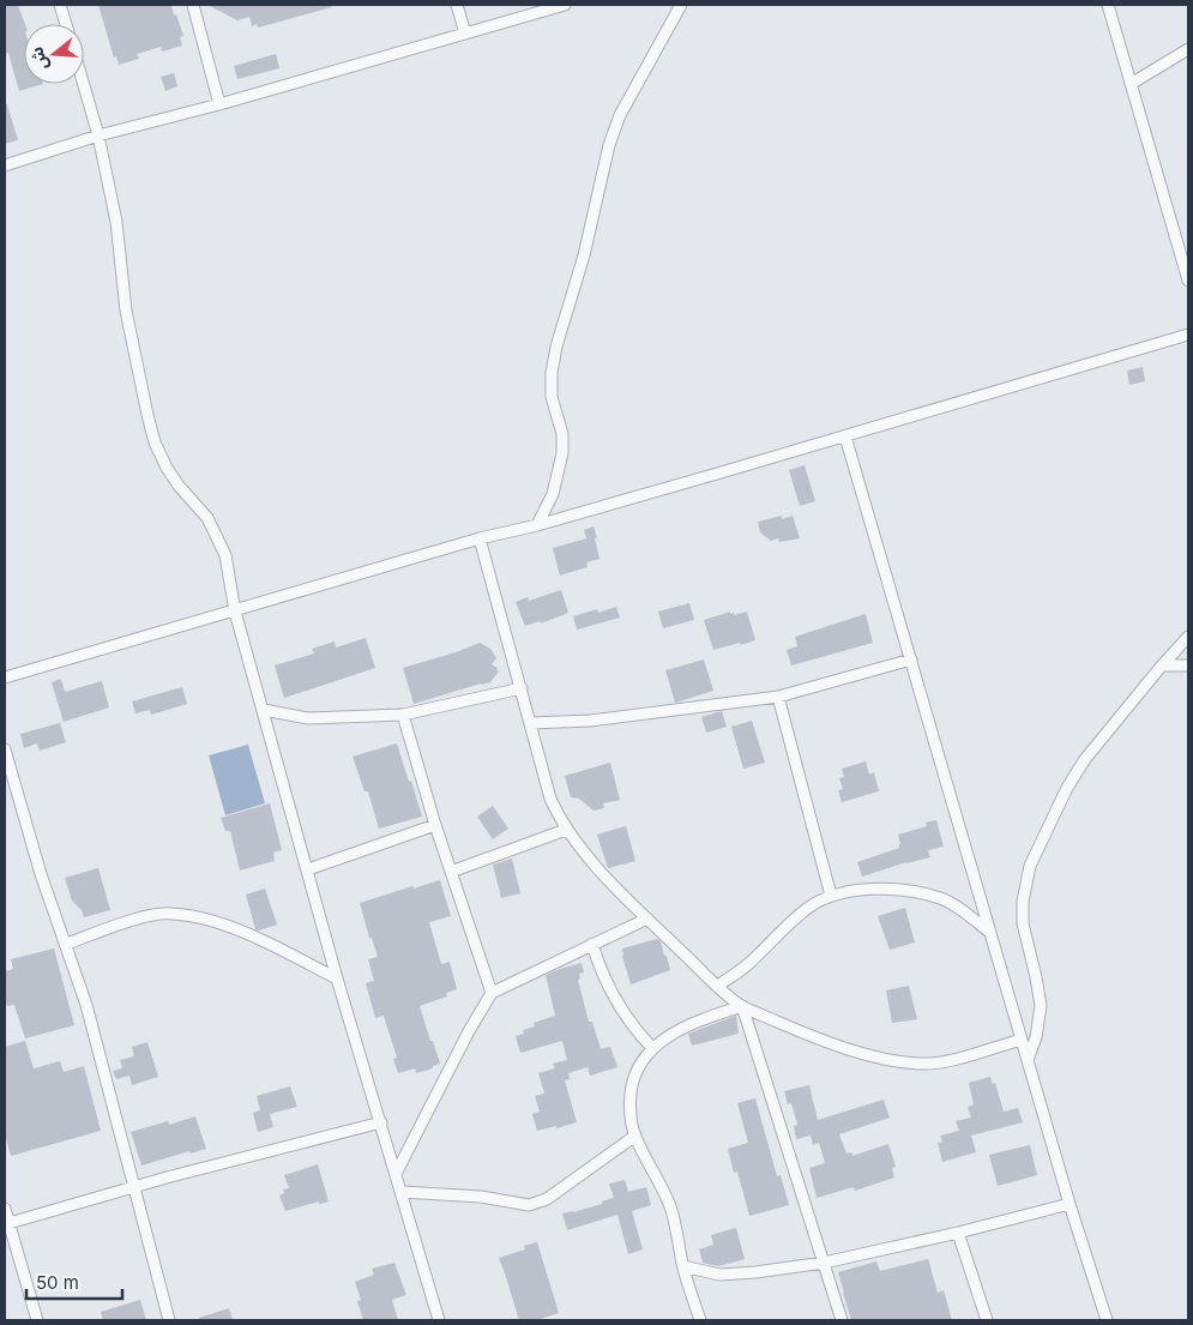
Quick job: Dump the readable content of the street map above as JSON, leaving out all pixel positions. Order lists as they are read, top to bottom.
{
  "scale_bar": "50 m",
  "north": "left"
}
